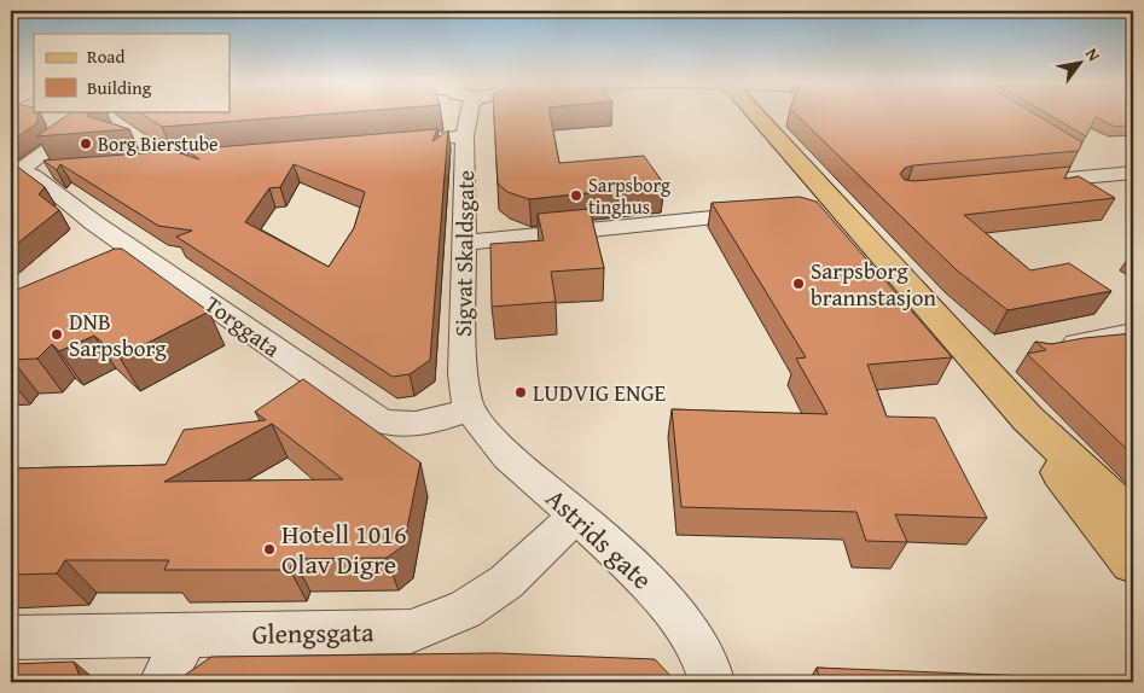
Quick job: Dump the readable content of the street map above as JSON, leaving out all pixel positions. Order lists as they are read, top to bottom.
{
  "streets": {
    "street": [
      "Sigvat Skaldsgate",
      "Torggata",
      "Astrids gate",
      "Glengsgata"
    ]
  },
  "crossings": [
    ["Sigvat Skaldsgate", "Torggata"],
    ["Sigvat Skaldsgate", "Astrids gate"],
    ["Torggata", "Astrids gate"],
    ["Astrids gate", "Glengsgata"]
  ],
  "places": [
    "Borg Bierstube",
    "Sarpsborg tinghus",
    "Sarpsborg brannstasjon",
    "DNB Sarpsborg",
    "LUDVIG ENGE",
    "Hotell 1016 Olav Digre"
  ],
  "legend": ["Road", "Building"],
  "north": "top right"
}
